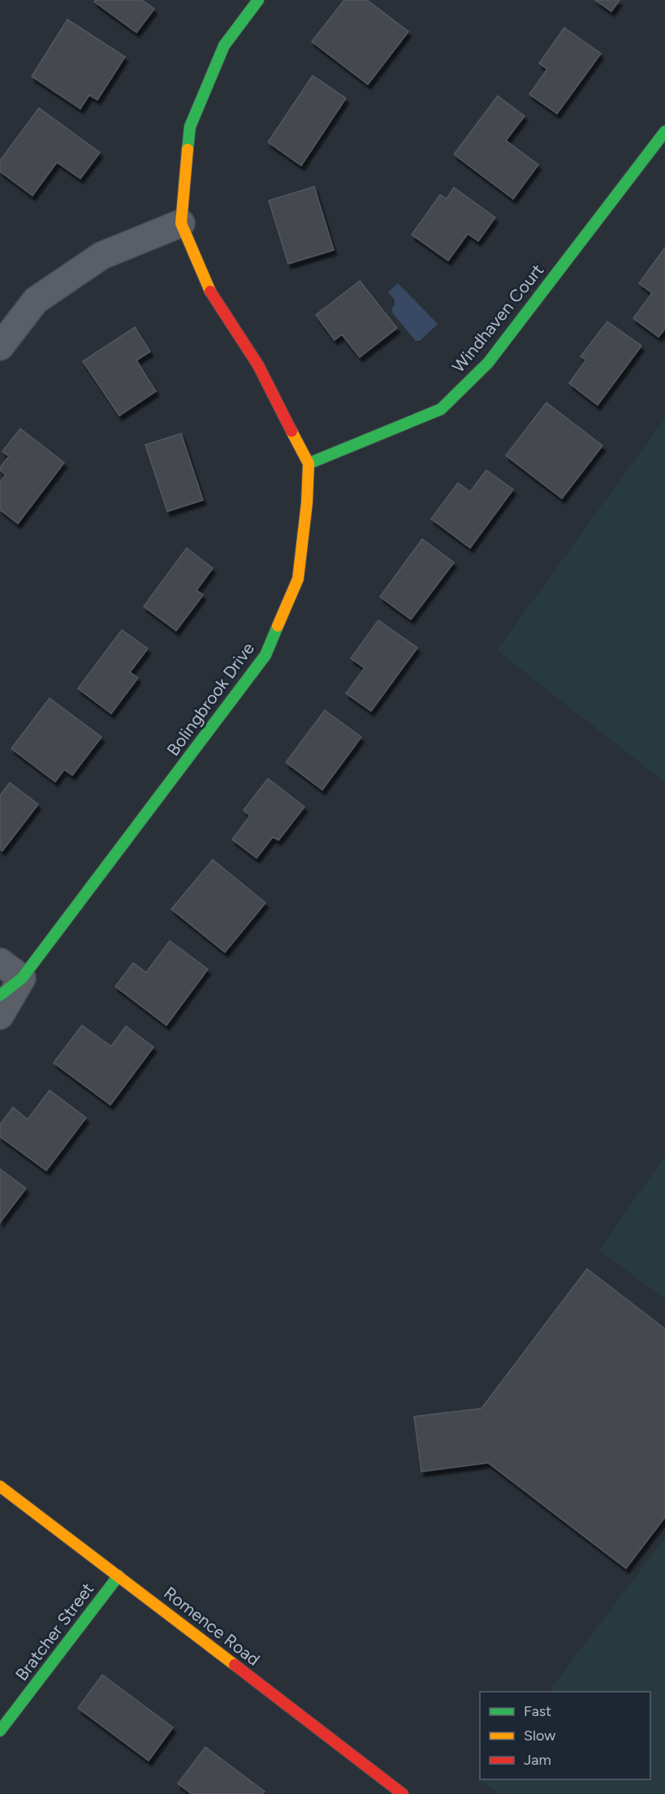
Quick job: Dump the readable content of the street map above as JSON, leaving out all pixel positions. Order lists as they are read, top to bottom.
{
  "streets": {
    "street": [
      "Windhaven Court",
      "Bolingbrook Drive",
      "Romence Road",
      "Bratcher Street"
    ]
  },
  "crossings": [
    ["Windhaven Court", "Bolingbrook Drive"],
    ["Romence Road", "Bratcher Street"]
  ],
  "legend": ["Fast", "Slow", "Jam"]
}
